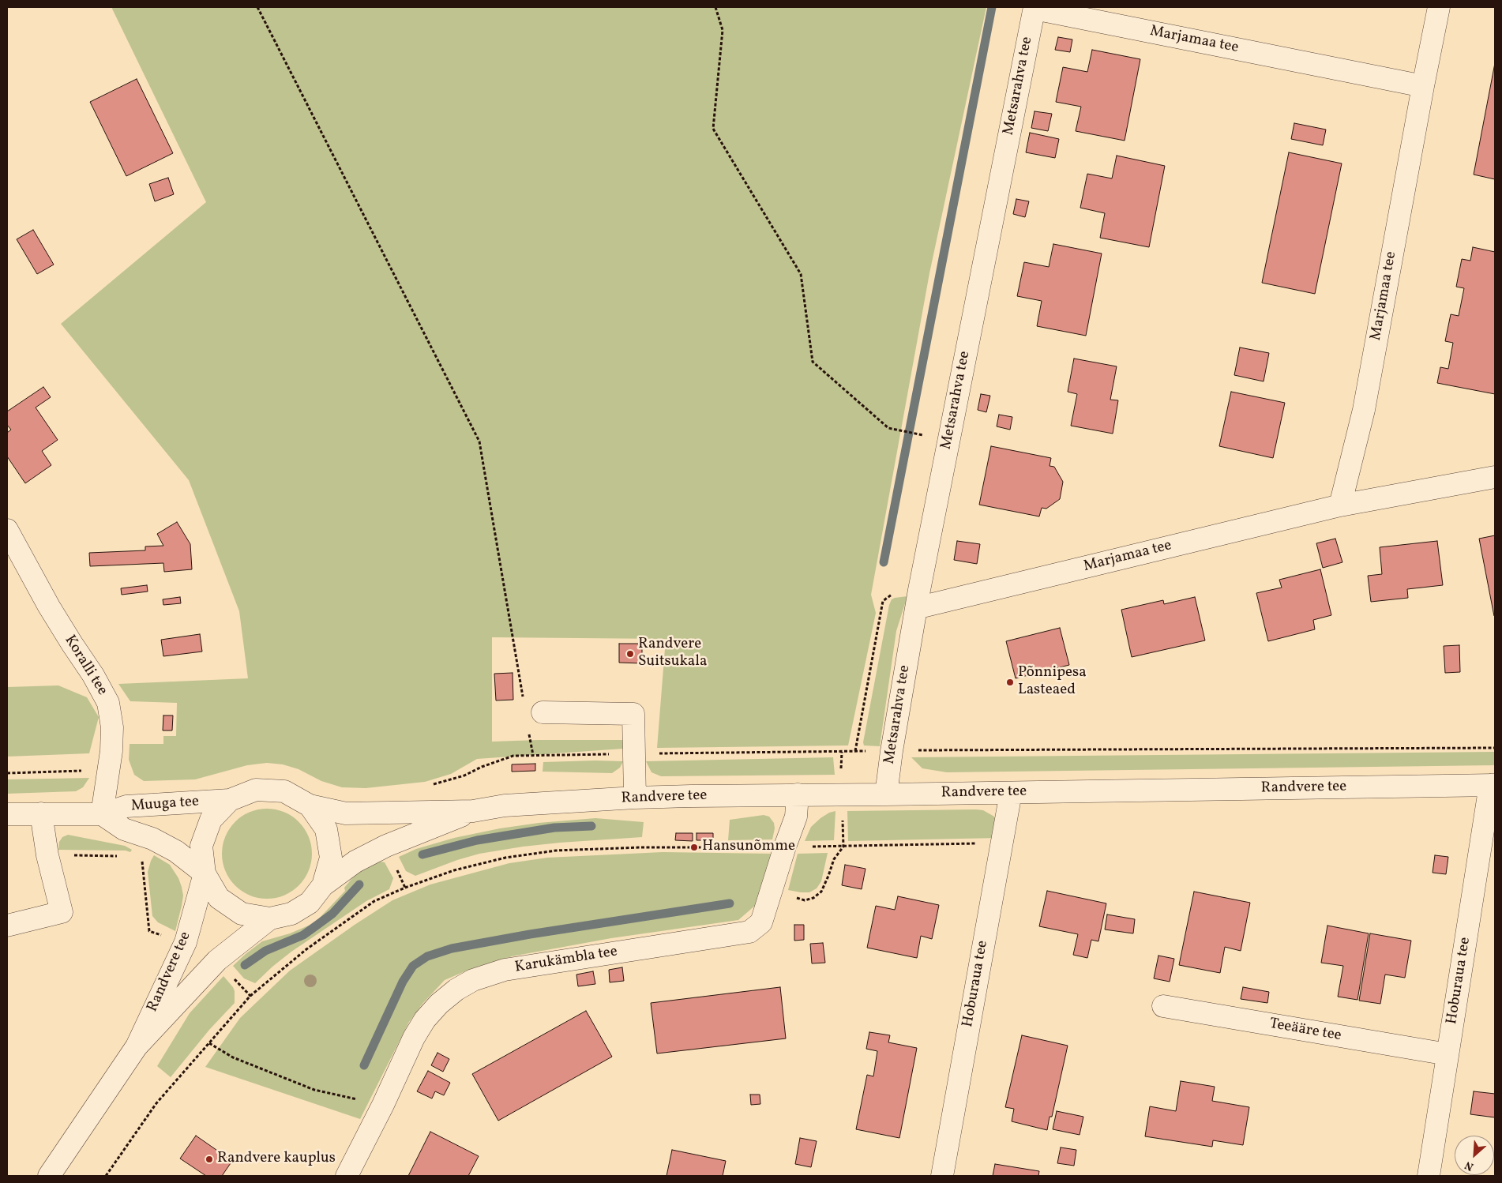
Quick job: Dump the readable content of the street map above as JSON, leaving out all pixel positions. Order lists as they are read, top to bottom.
{
  "streets": {
    "street": [
      "Marjamaa tee",
      "Metsarahva tee",
      "Koralli tee",
      "Randvere tee",
      "Muuga tee",
      "Karukämbla tee",
      "Hoburaua tee",
      "Teeääre tee"
    ]
  },
  "crossings": [
    ["Marjamaa tee", "Metsarahva tee"],
    ["Metsarahva tee", "Randvere tee"],
    ["Koralli tee", "Muuga tee"],
    ["Randvere tee", "Muuga tee"],
    ["Randvere tee", "Karukämbla tee"],
    ["Randvere tee", "Hoburaua tee"],
    ["Hoburaua tee", "Teeääre tee"]
  ],
  "places": [
    "Randvere Suitsukala",
    "Põnnipesa Lasteaed",
    "Hansunõmme",
    "Randvere kauplus"
  ],
  "north": "bottom left"
}
